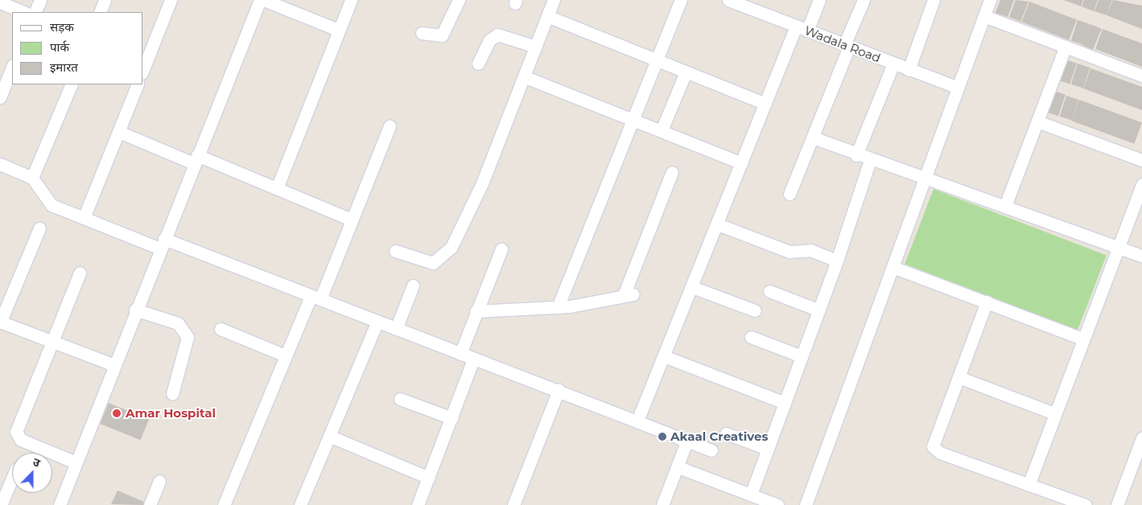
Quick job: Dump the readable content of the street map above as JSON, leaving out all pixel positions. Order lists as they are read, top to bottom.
{
  "streets": {
    "street": ["Wadala Road"]
  },
  "places": ["Amar Hospital", "Akaal Creatives"],
  "legend": ["सड़क", "पार्क", "इमारत"],
  "north": "top"
}
